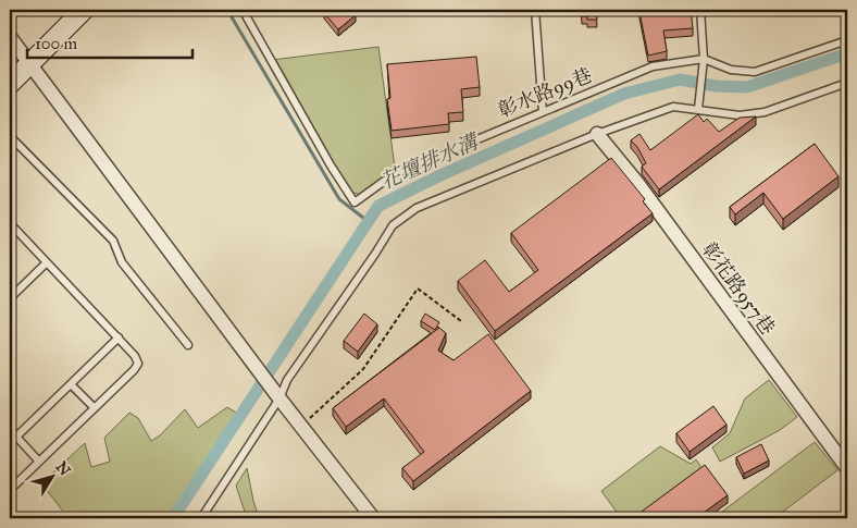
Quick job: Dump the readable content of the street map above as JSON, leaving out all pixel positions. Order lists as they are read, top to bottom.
{
  "streets": {
    "street": ["彰花路957巷"],
    "lane": ["彰水路99巷"]
  },
  "water": ["花壇排水溝"],
  "scale_bar": "100 m",
  "north": "top right"
}
